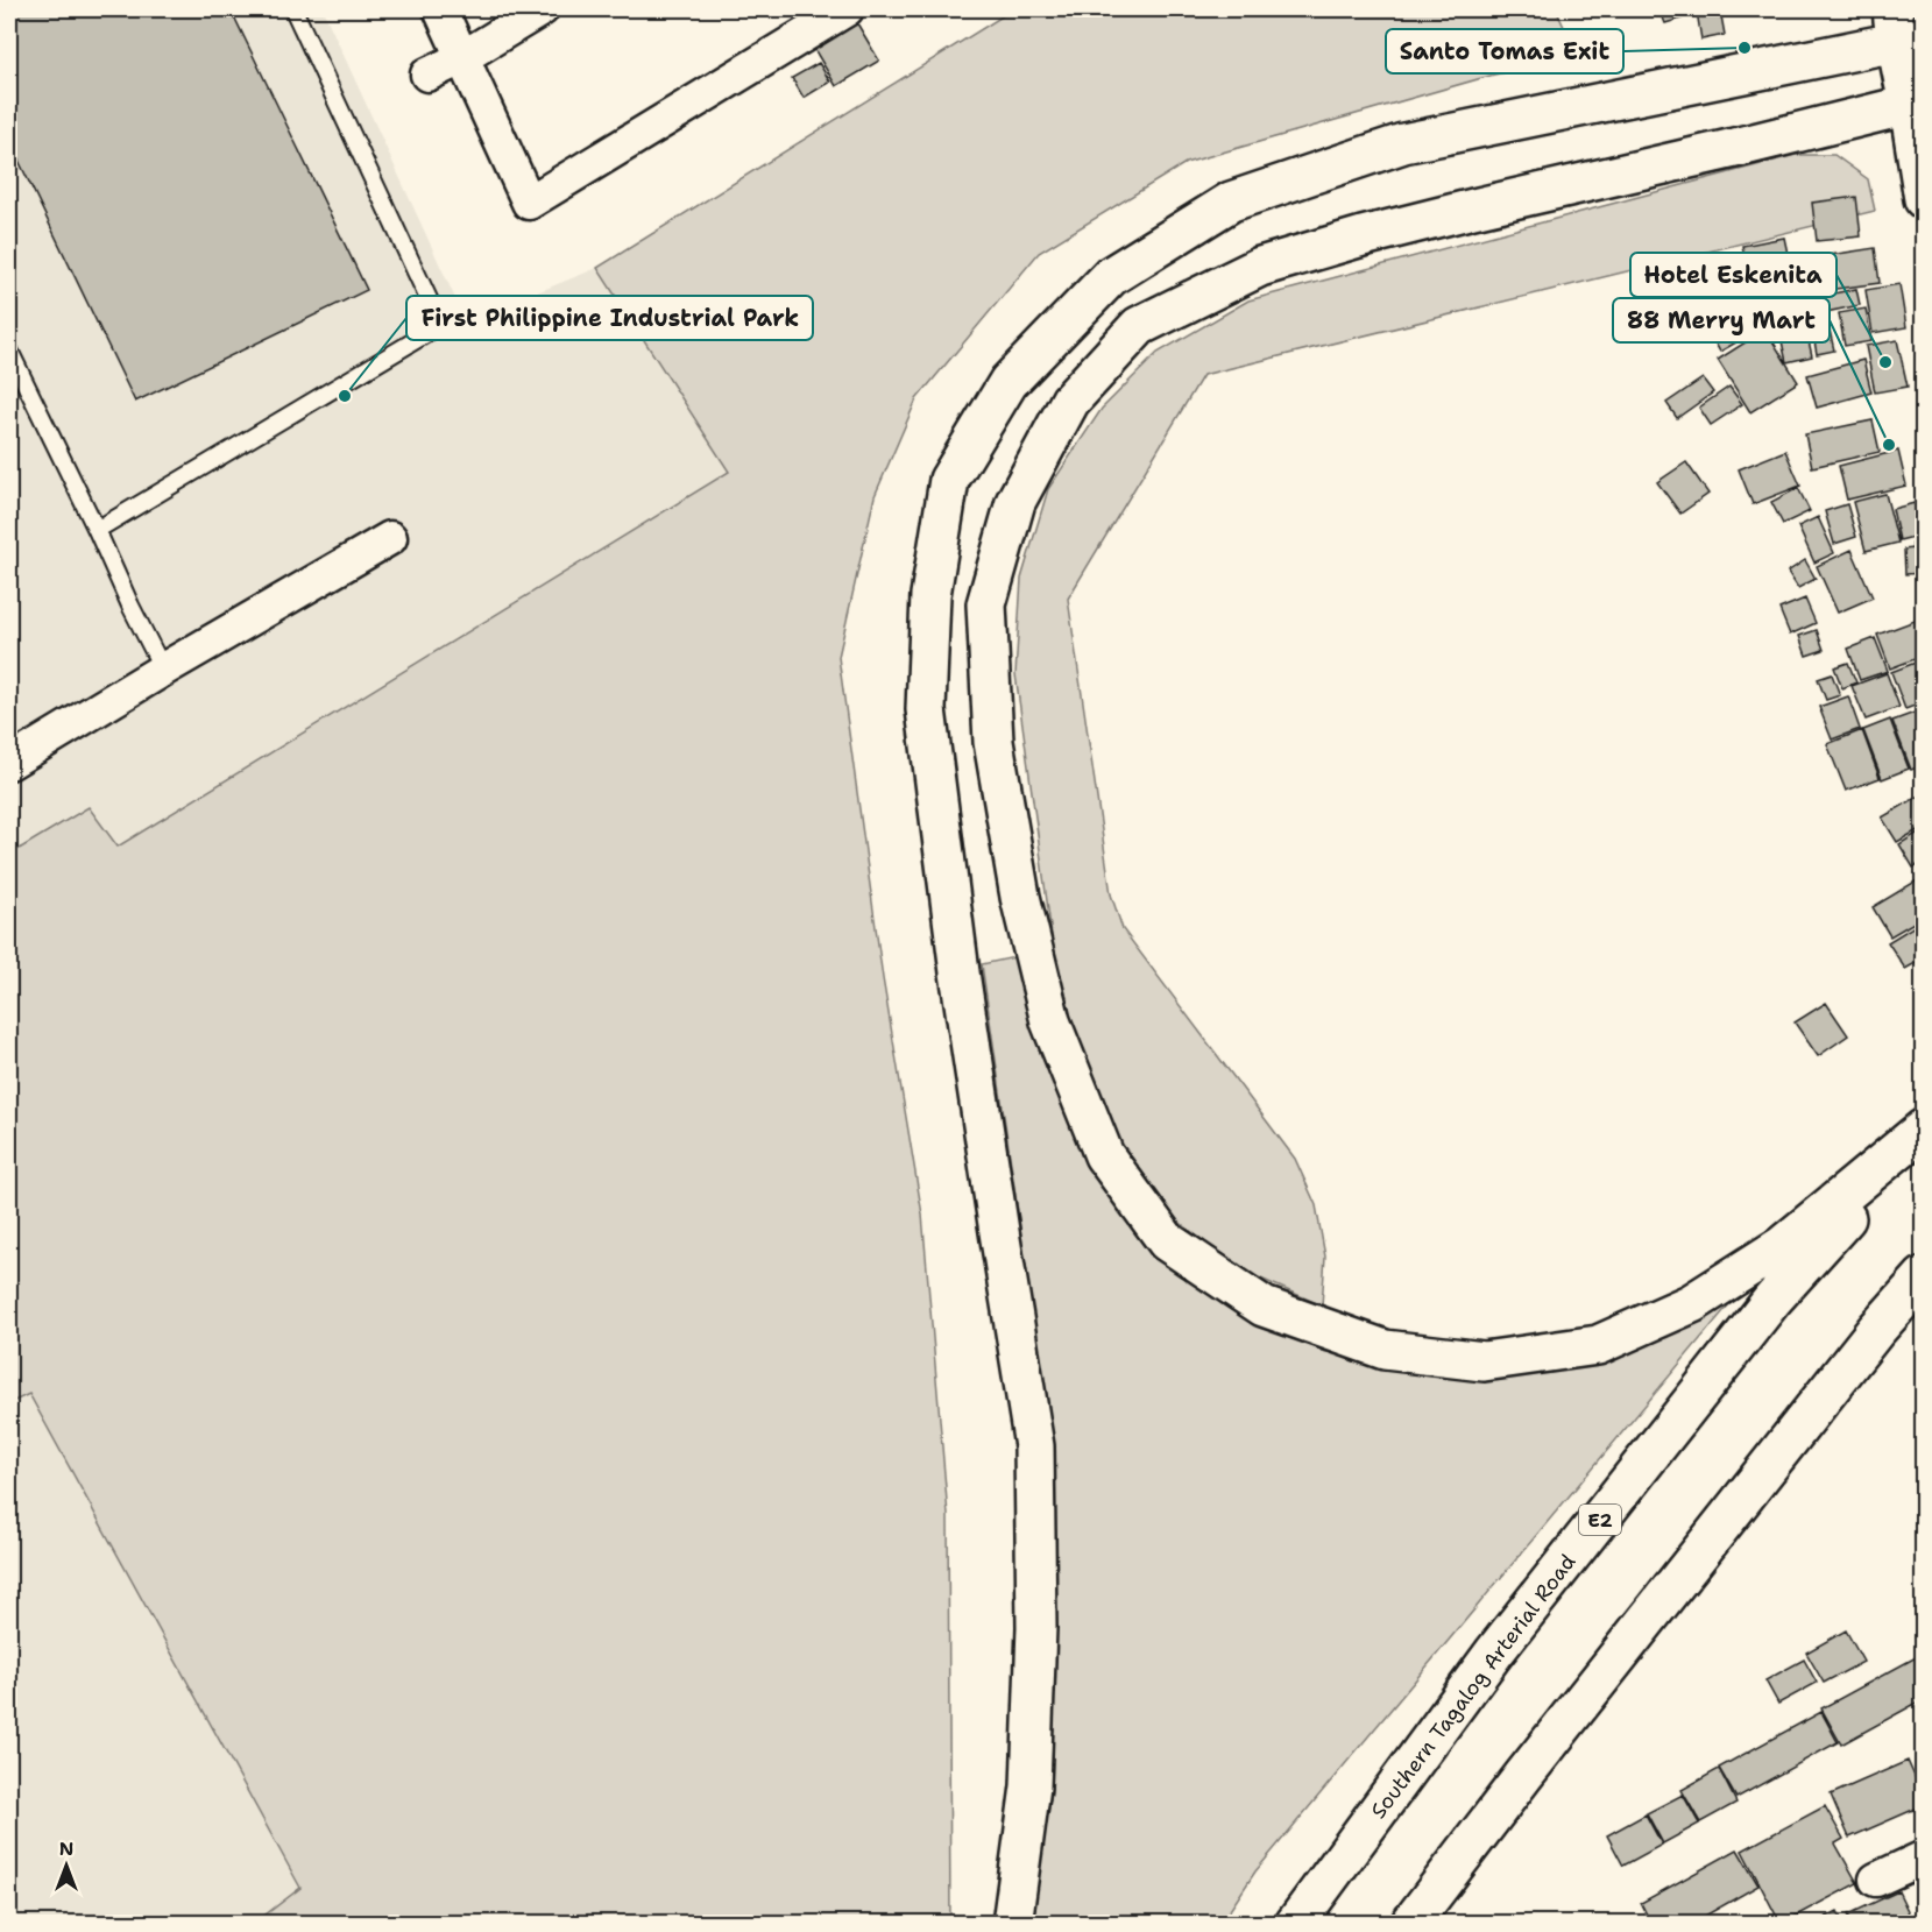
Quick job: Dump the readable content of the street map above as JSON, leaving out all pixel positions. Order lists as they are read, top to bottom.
{
  "streets": {
    "highway": ["E2", "Southern Tagalog Arterial Road"]
  },
  "places": [
    "Santo Tomas Exit",
    "Hotel Eskenita",
    "First Philippine Industrial Park",
    "88 Merry Mart"
  ],
  "north": "top"
}
